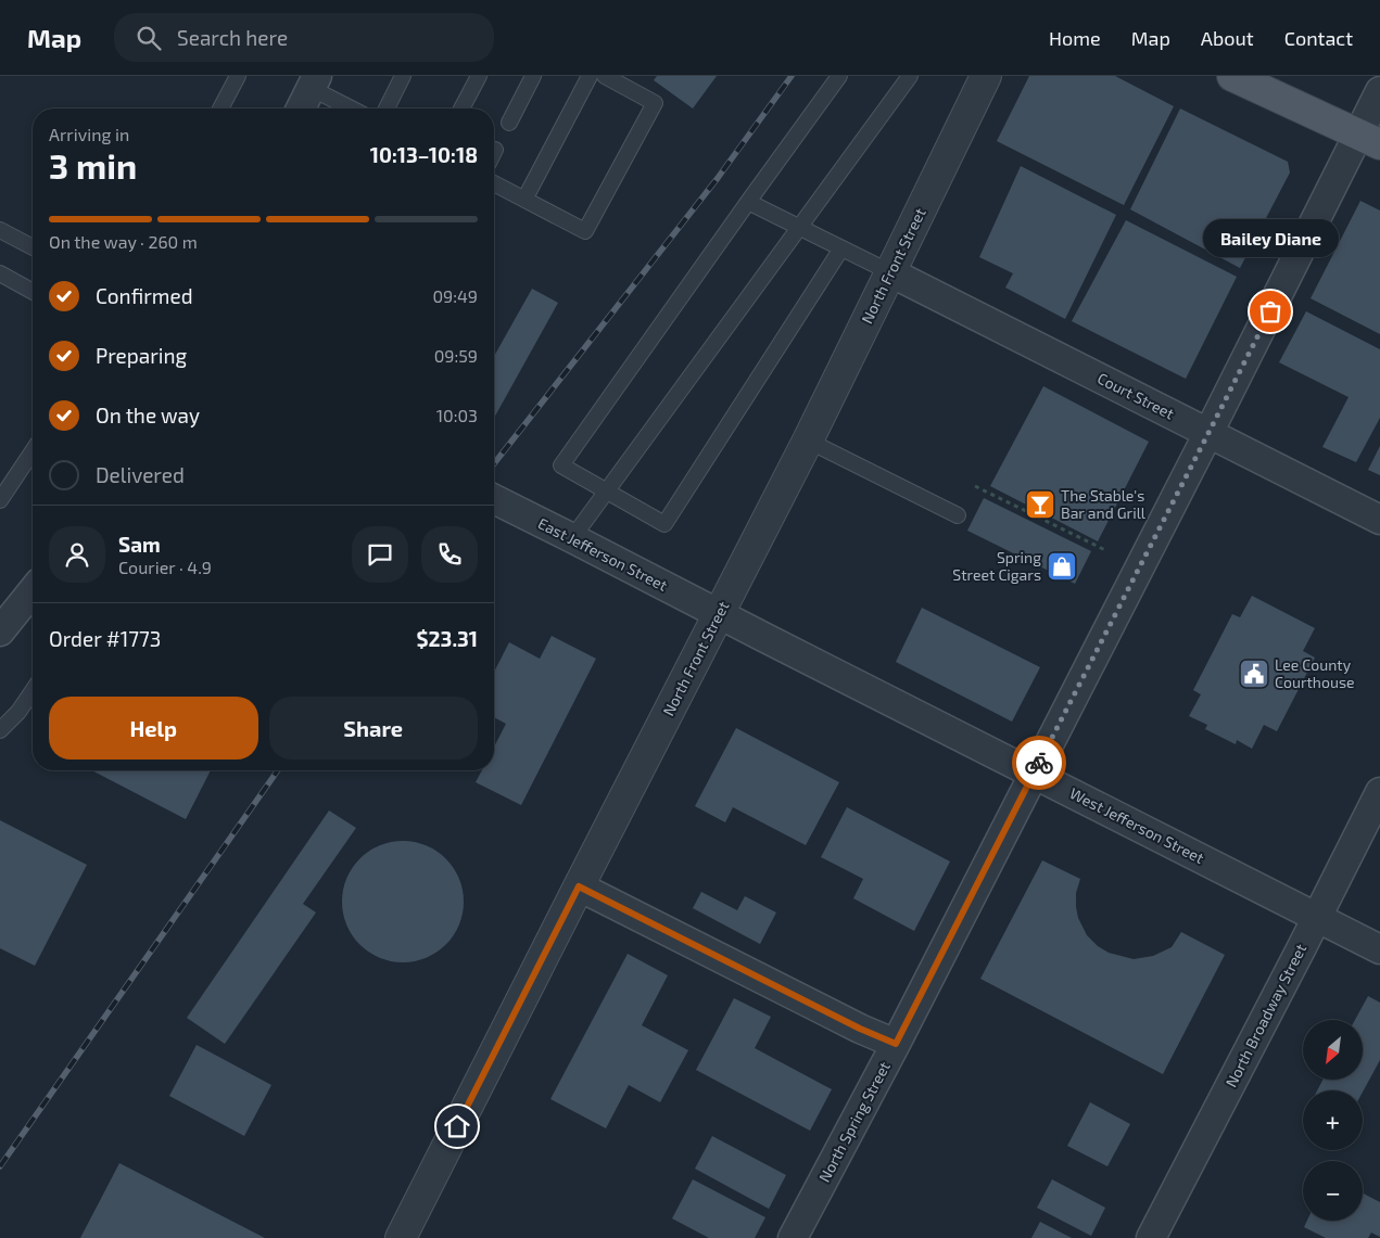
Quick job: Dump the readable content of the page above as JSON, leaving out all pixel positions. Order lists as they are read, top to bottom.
{
  "streets": {
    "street": [
      "North Front Street",
      "Court Street",
      "East Jefferson Street",
      "West Jefferson Street",
      "North Broadway Street",
      "North Spring Street"
    ]
  },
  "crossings": [
    ["North Front Street", "Court Street"],
    ["North Front Street", "East Jefferson Street"],
    ["North Front Street", "West Jefferson Street"],
    ["Court Street", "North Spring Street"],
    ["East Jefferson Street", "West Jefferson Street"],
    ["West Jefferson Street", "North Broadway Street"],
    ["West Jefferson Street", "North Spring Street"]
  ],
  "places": {
    "other": ["Bailey Diane"],
    "bar": ["The Stable's Bar and Grill"],
    "shop": ["Spring Street Cigars"],
    "public building": ["Lee County Courthouse"]
  },
  "north": "bottom left",
  "page": {
    "header": "Map",
    "search": "Search here",
    "nav": [
      "Home",
      "Map",
      "About",
      "Contact"
    ],
    "heading": ["3 min", "Arriving in", "10:13–10:18"],
    "panel": [
      "Sam",
      "Courier · 4.9",
      "Order #1773",
      "$23.31"
    ],
    "bar": "On the way · 260 m",
    "bubble": "Bailey Diane",
    "list": [
      ["Confirmed", "09:49"],
      ["Preparing", "09:59"],
      ["On the way", "10:03"],
      "Delivered"
    ],
    "buttons": ["Help", "Share"],
    "map_buttons": ["+", "−"]
  }
}
